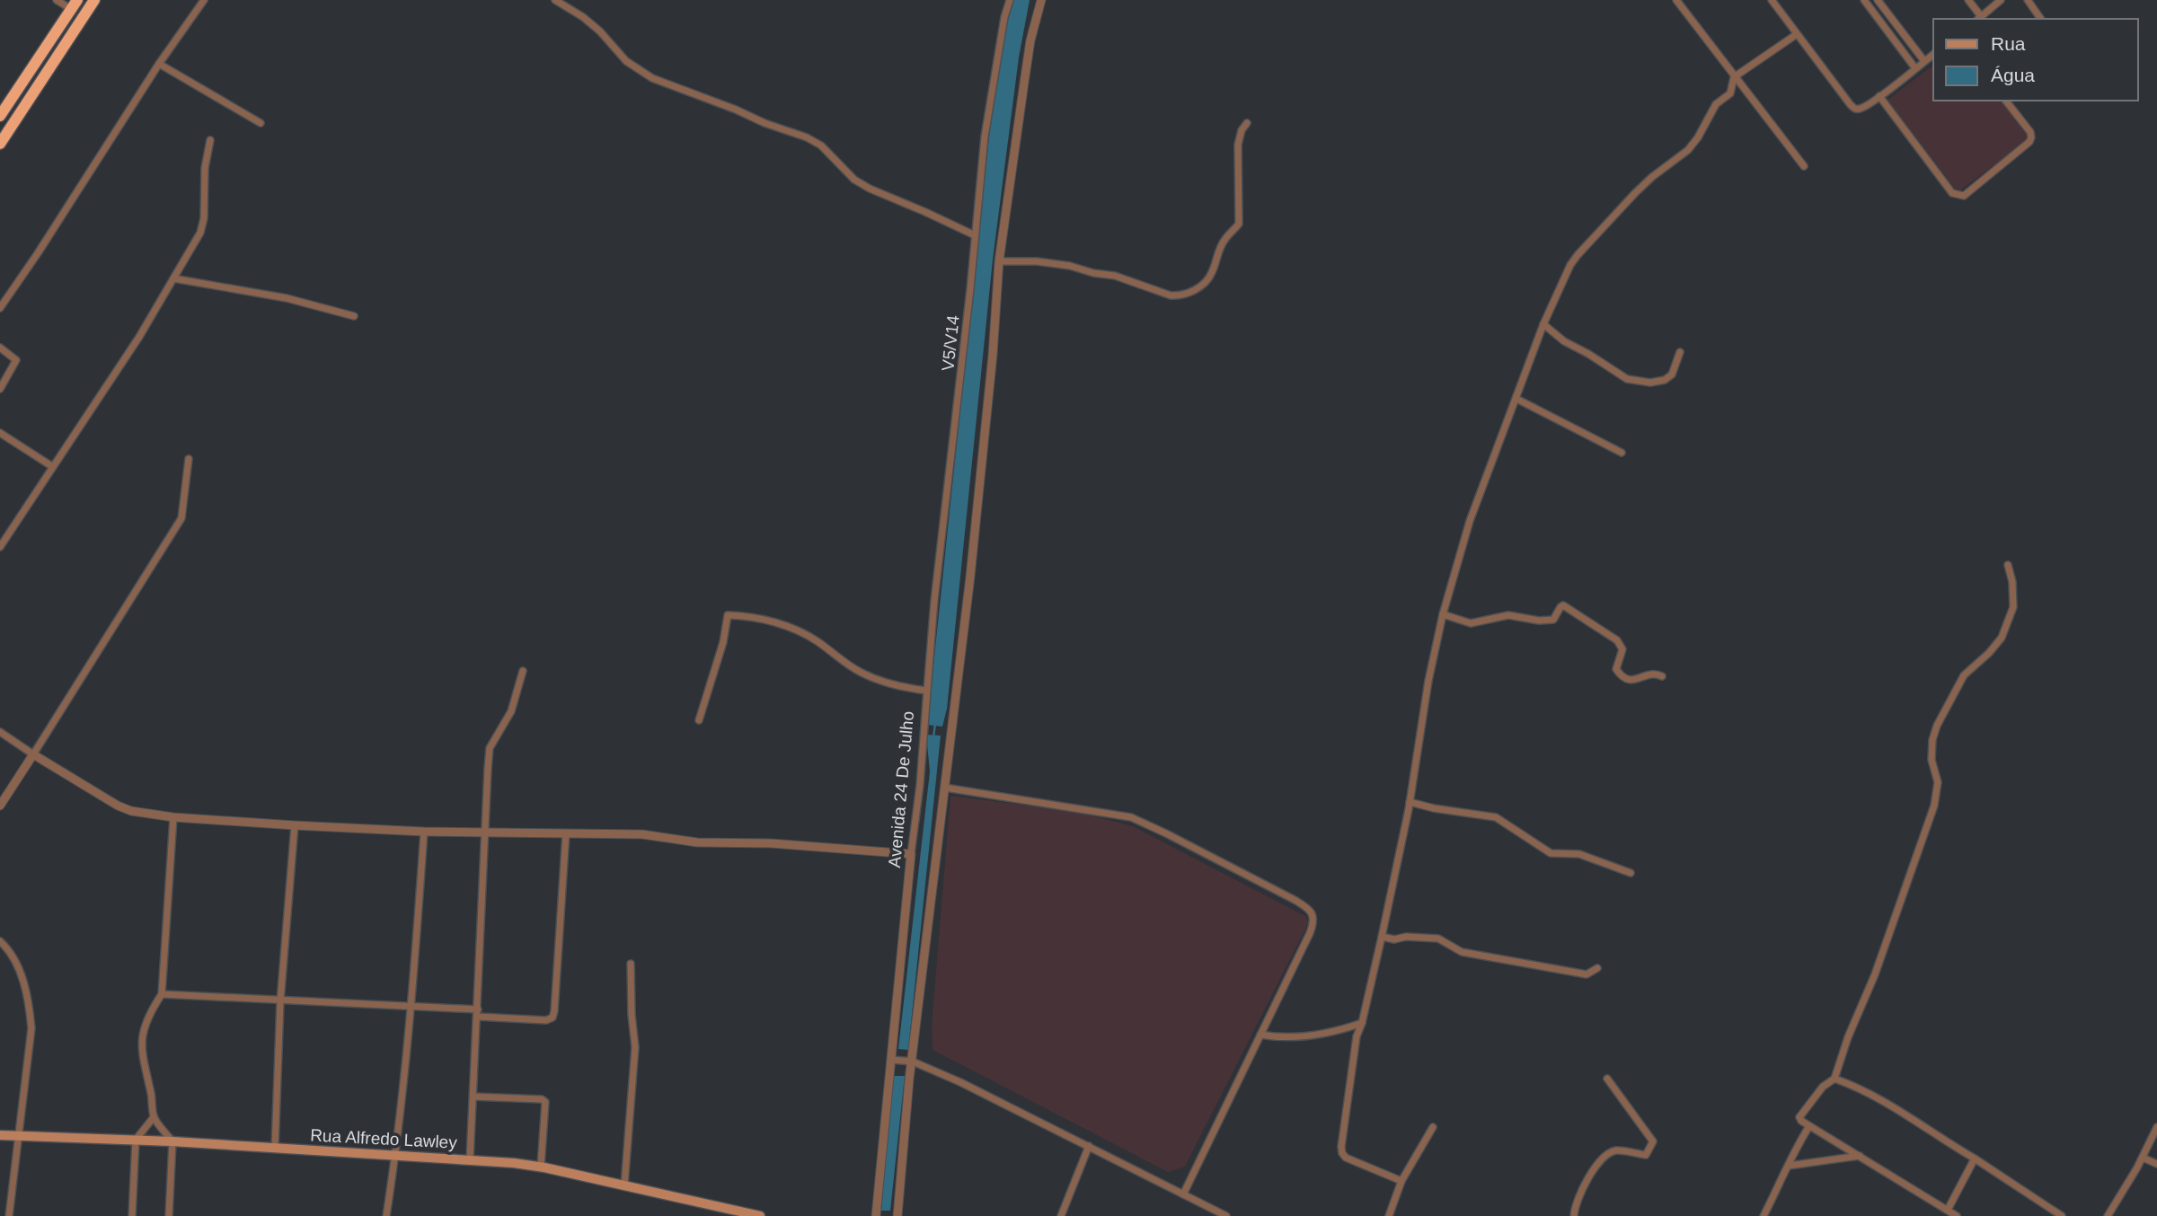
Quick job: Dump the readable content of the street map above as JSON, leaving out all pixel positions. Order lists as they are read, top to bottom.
{
  "streets": {
    "main road": ["Rua Alfredo Lawley"],
    "street": ["V5/V14", "Avenida 24 De Julho"]
  },
  "crossings": [
    ["V5/V14", "Avenida 24 De Julho"]
  ],
  "legend": ["Rua", "Água"]
}
